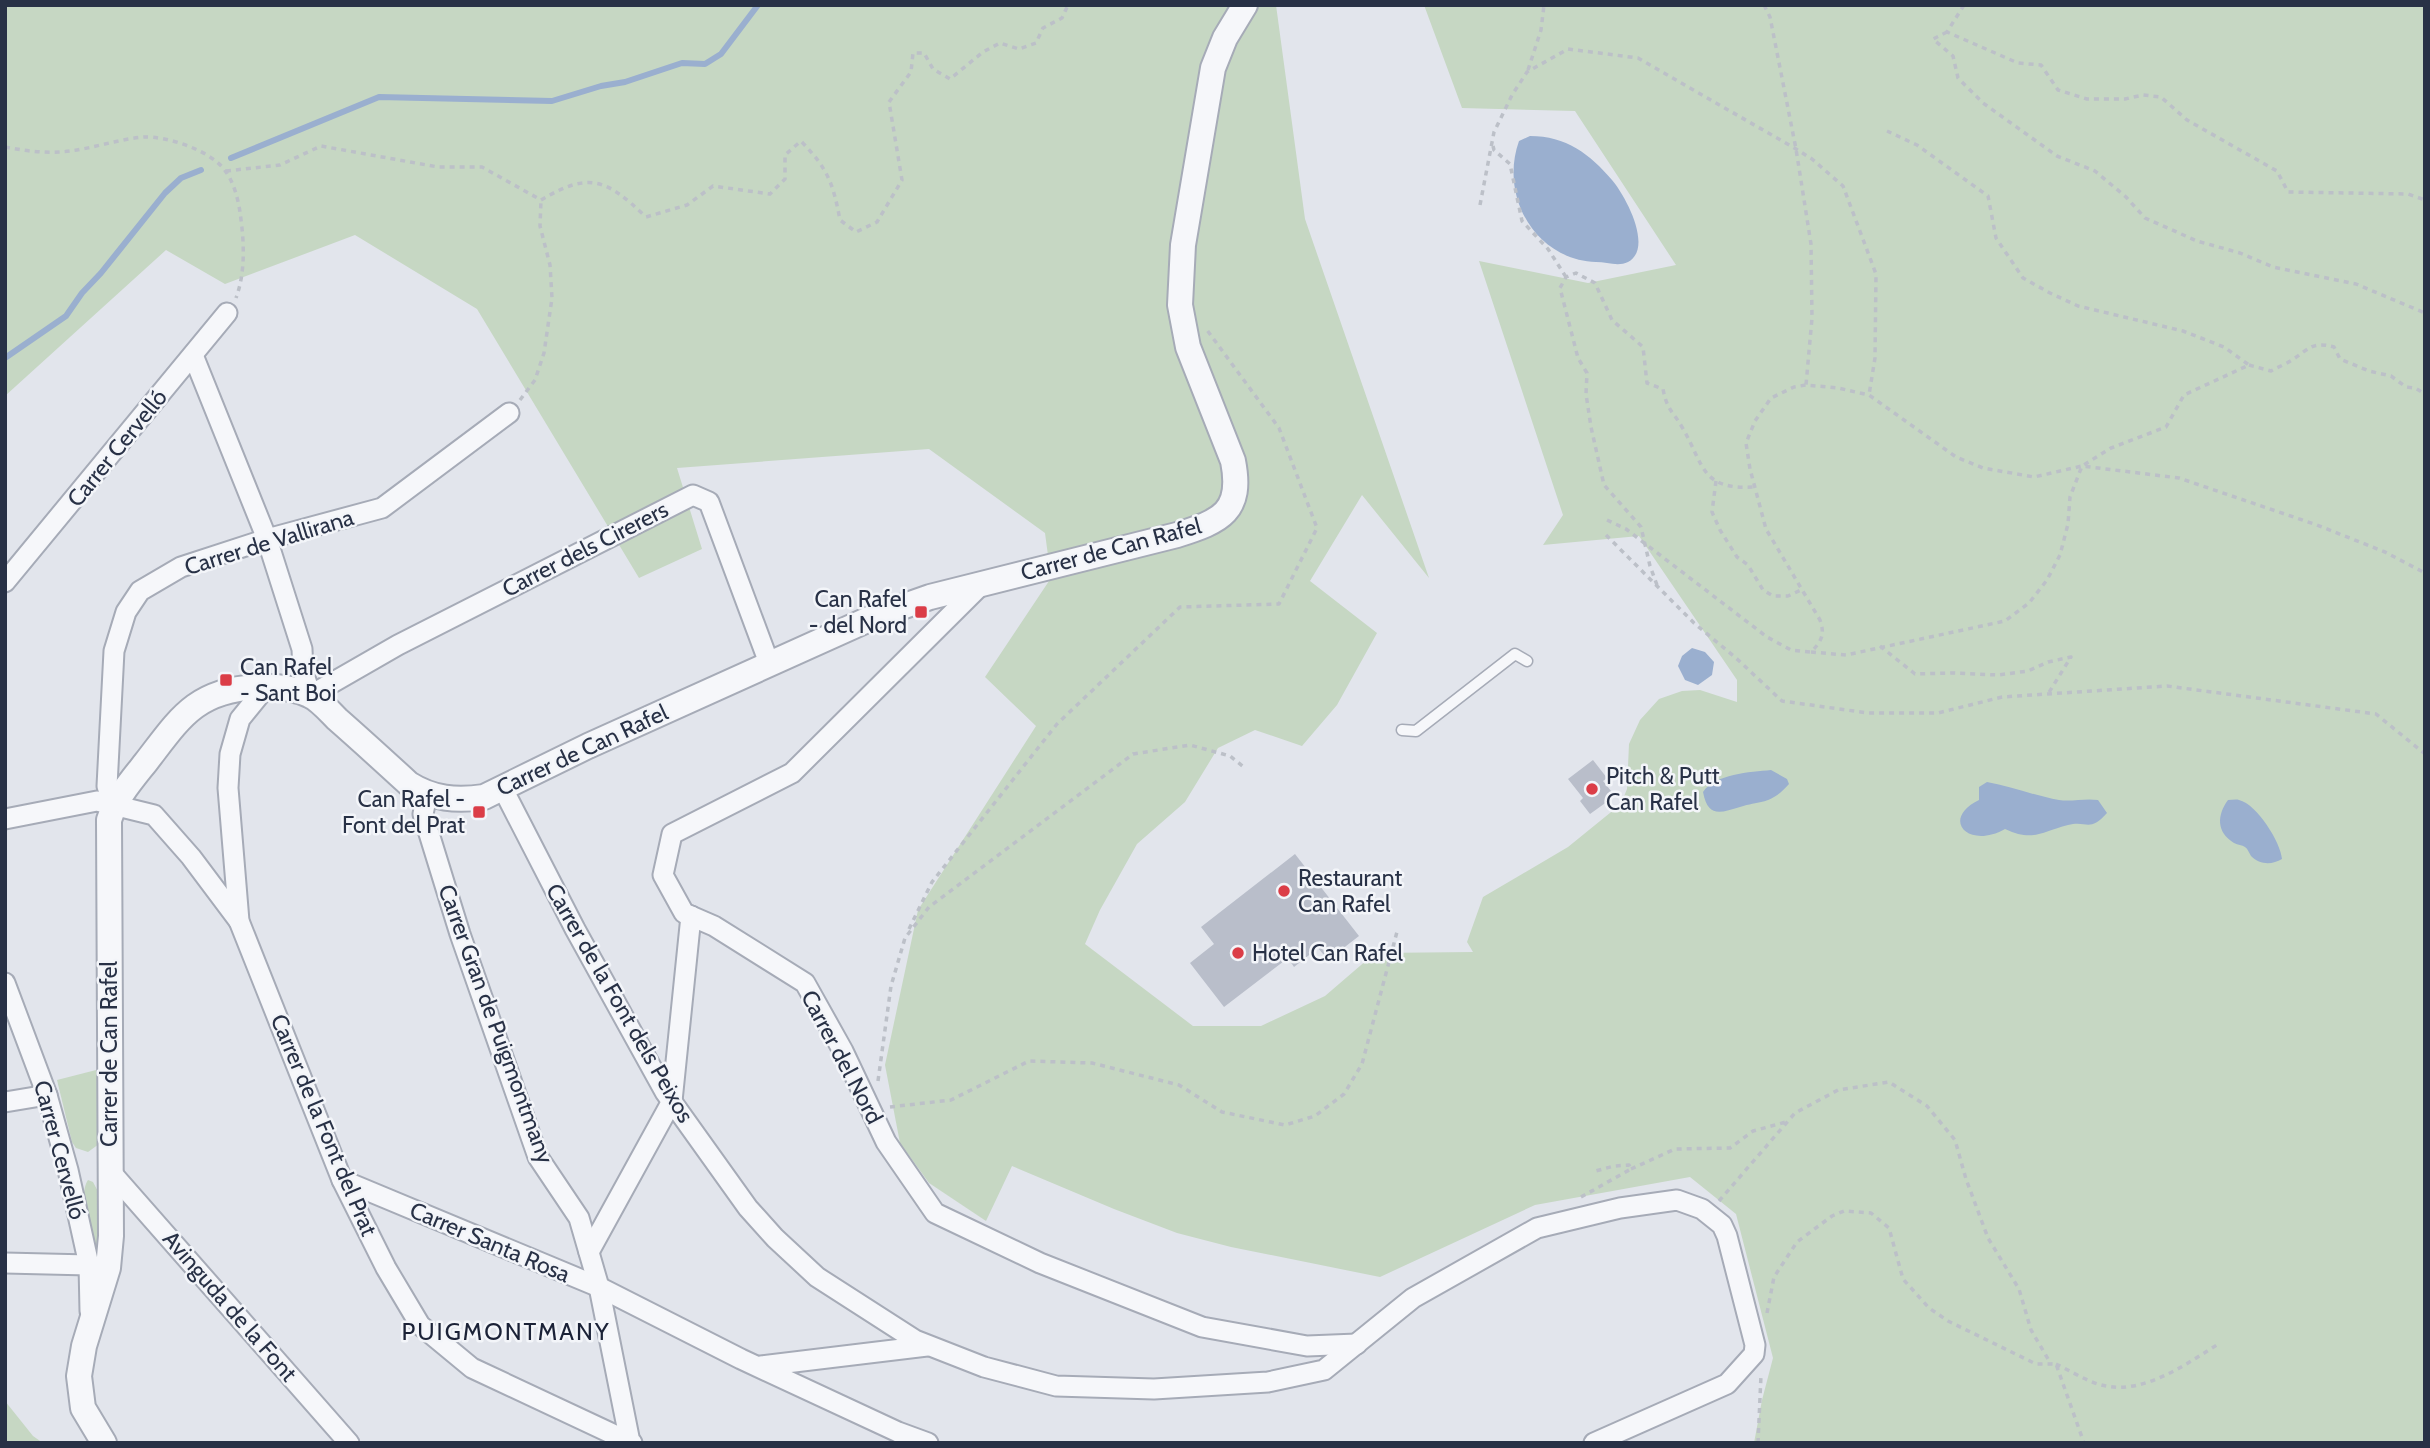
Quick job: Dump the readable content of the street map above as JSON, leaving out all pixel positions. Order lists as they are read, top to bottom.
{
  "streets": {
    "street": [
      "Carrer Cervelló",
      "Carrer de Vallirana",
      "Carrer dels Cirerers",
      "Carrer de Can Rafel",
      "Carrer de la Font dels Peixos",
      "Carrer Gran de Puigmontmany",
      "Carrer del Nord",
      "Carrer de la Font del Prat",
      "Carrer Santa Rosa",
      "Avinguda de la Font"
    ]
  },
  "crossings": [
    ["Carrer Cervelló", "Carrer de Can Rafel"],
    ["Carrer de Vallirana", "Carrer de Can Rafel"],
    ["Carrer dels Cirerers", "Carrer de Can Rafel"],
    ["Carrer de Can Rafel", "Carrer de la Font dels Peixos"],
    ["Carrer de Can Rafel", "Carrer Gran de Puigmontmany"],
    ["Carrer de Can Rafel", "Carrer del Nord"],
    ["Carrer de Can Rafel", "Carrer de la Font del Prat"],
    ["Carrer de Can Rafel", "Avinguda de la Font"],
    ["Carrer de la Font dels Peixos", "Carrer del Nord"],
    ["Carrer Gran de Puigmontmany", "Carrer de la Font del Prat"],
    ["Carrer Gran de Puigmontmany", "Carrer Santa Rosa"],
    ["Carrer de la Font del Prat", "Carrer Santa Rosa"]
  ],
  "districts": ["PUIGMONTMANY"],
  "places": {
    "transit": ["Can Rafel - del Nord", "Can Rafel - Sant Boi", "Can Rafel - Font del Prat"],
    "other": ["Pitch & Putt Can Rafel", "Restaurant Can Rafel", "Hotel Can Rafel"]
  }
}
